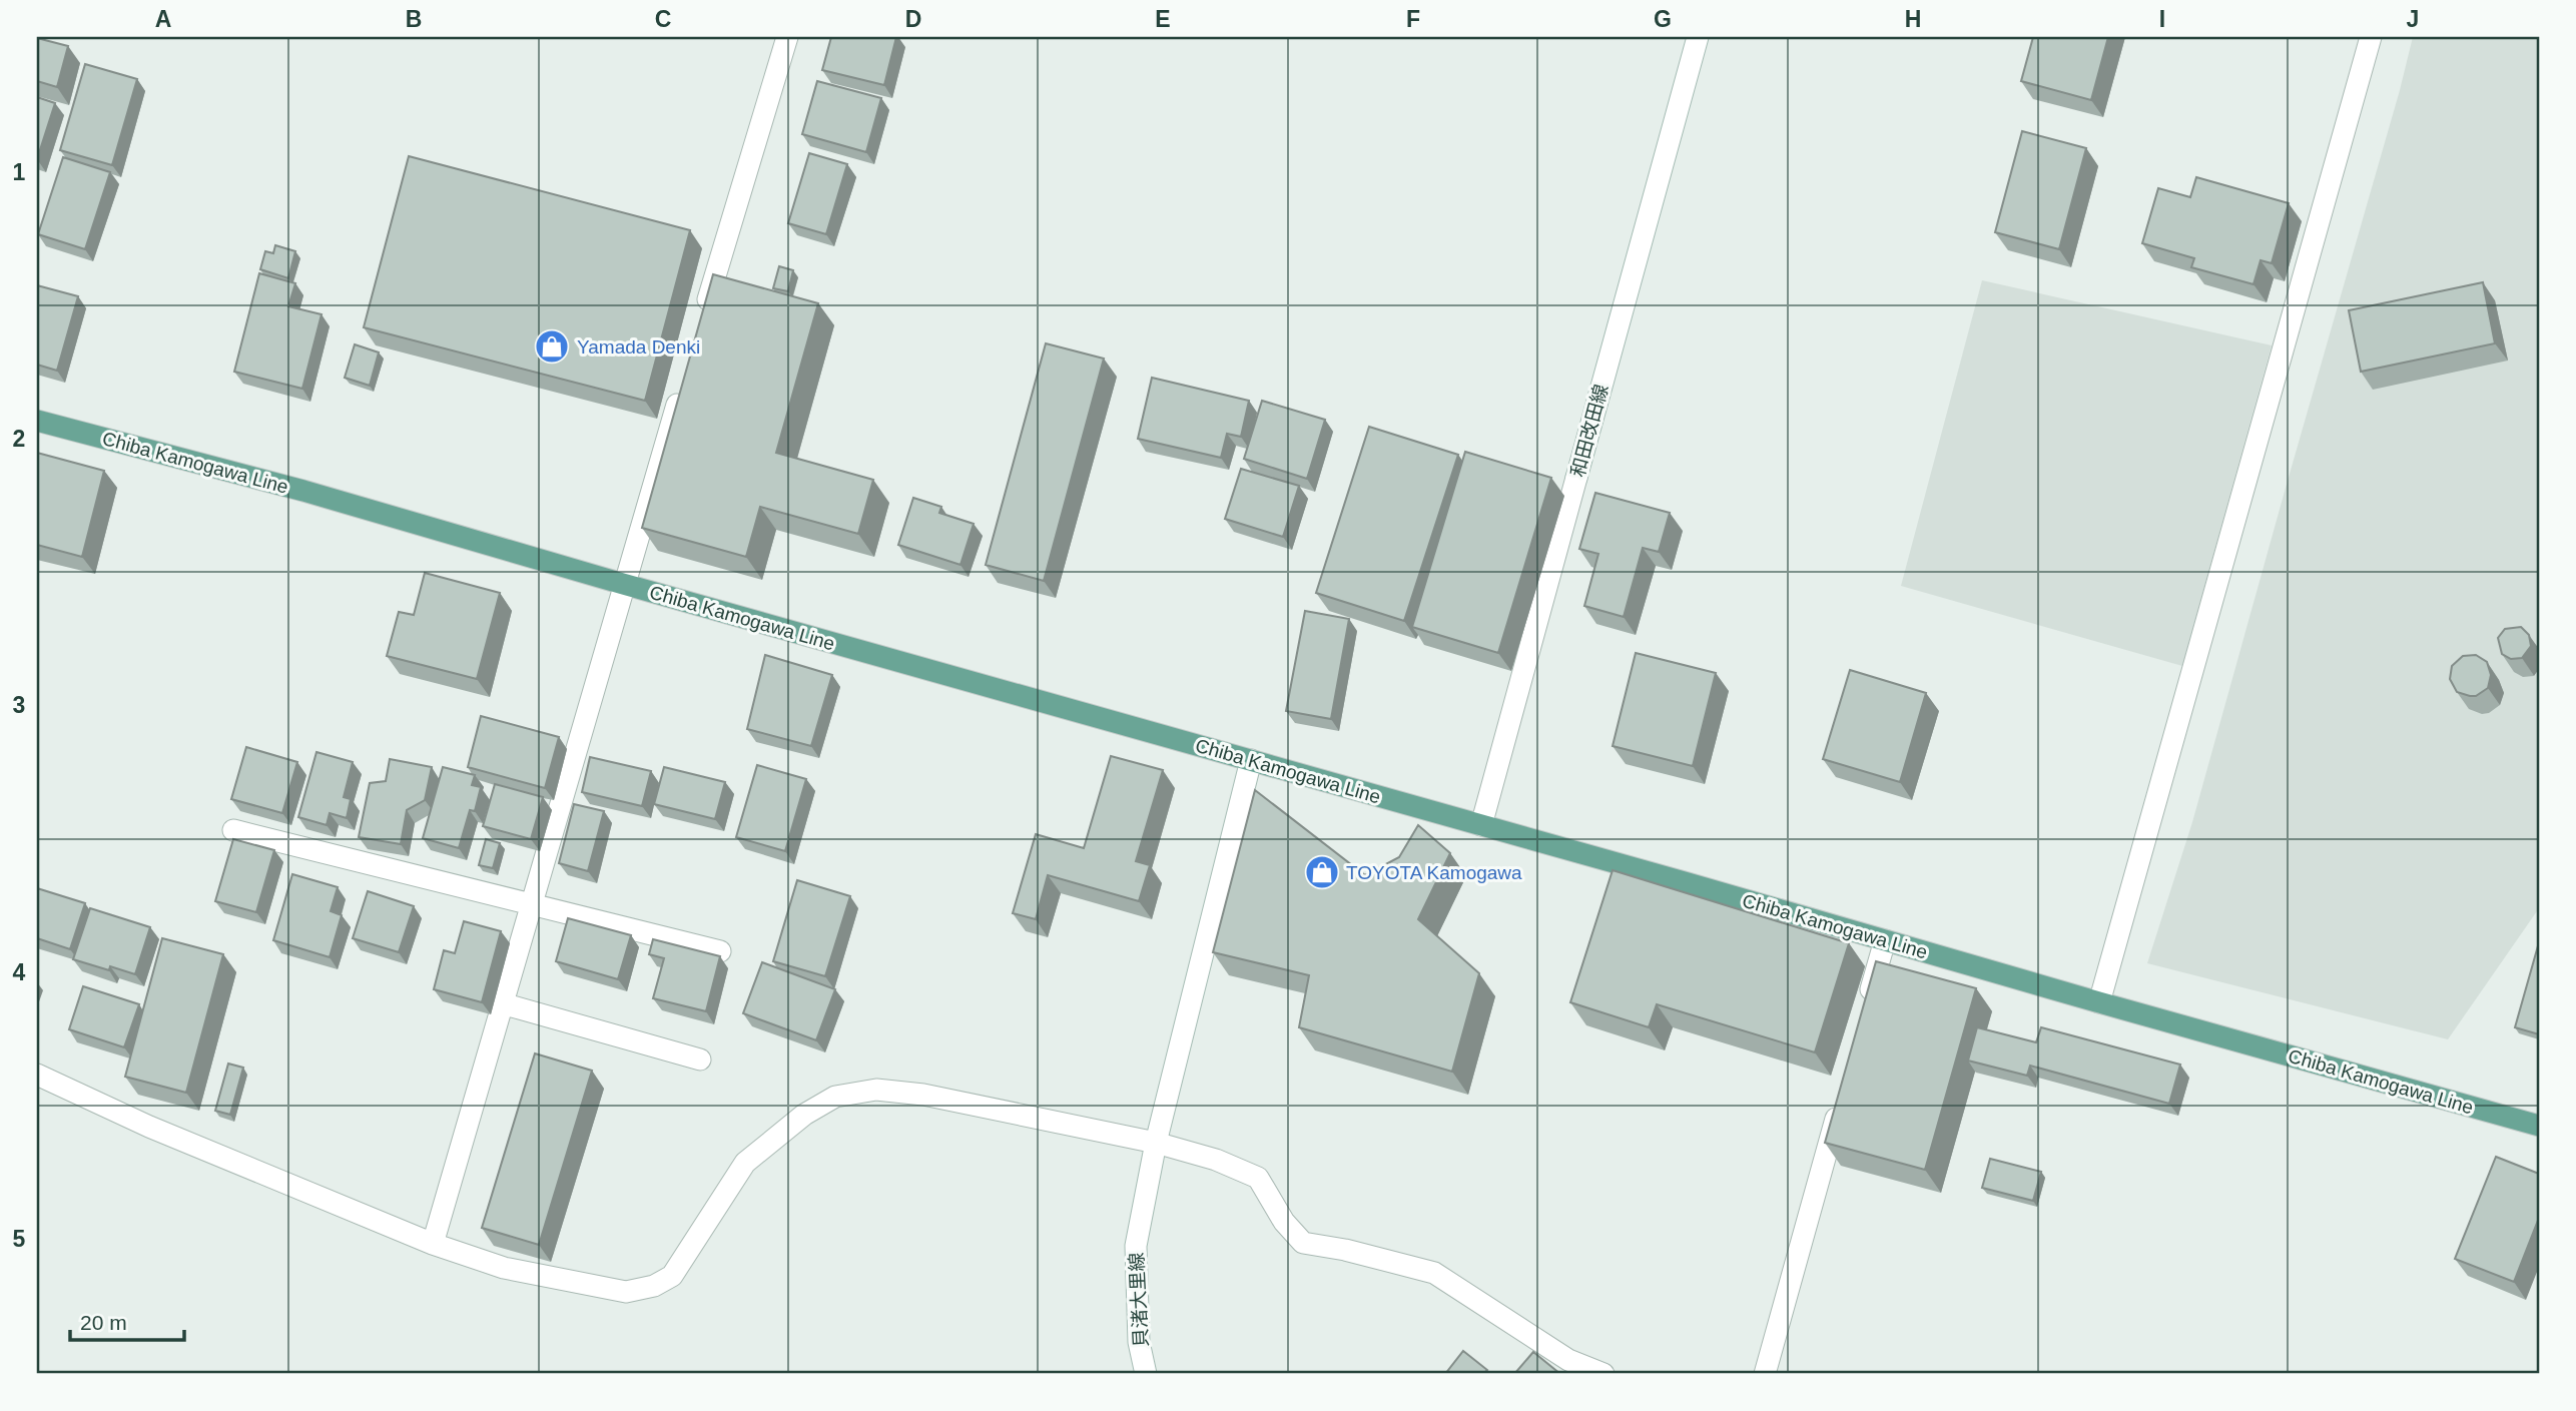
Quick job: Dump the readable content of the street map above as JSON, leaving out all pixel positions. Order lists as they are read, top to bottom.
{
  "streets": {
    "main road": ["Chiba Kamogawa Line"],
    "street": ["和田改田線", "貝渚大里線"]
  },
  "crossings": [
    ["和田改田線", "Chiba Kamogawa Line"],
    ["Chiba Kamogawa Line", "貝渚大里線"]
  ],
  "places": {
    "shop": ["Yamada Denki", "TOYOTA Kamogawa"]
  },
  "scale_bar": "20 m",
  "grid": {
    "columns": [
      "A",
      "B",
      "C",
      "D",
      "E",
      "F",
      "G",
      "H",
      "I",
      "J"
    ],
    "rows": [
      "1",
      "2",
      "3",
      "4",
      "5"
    ]
  }
}
